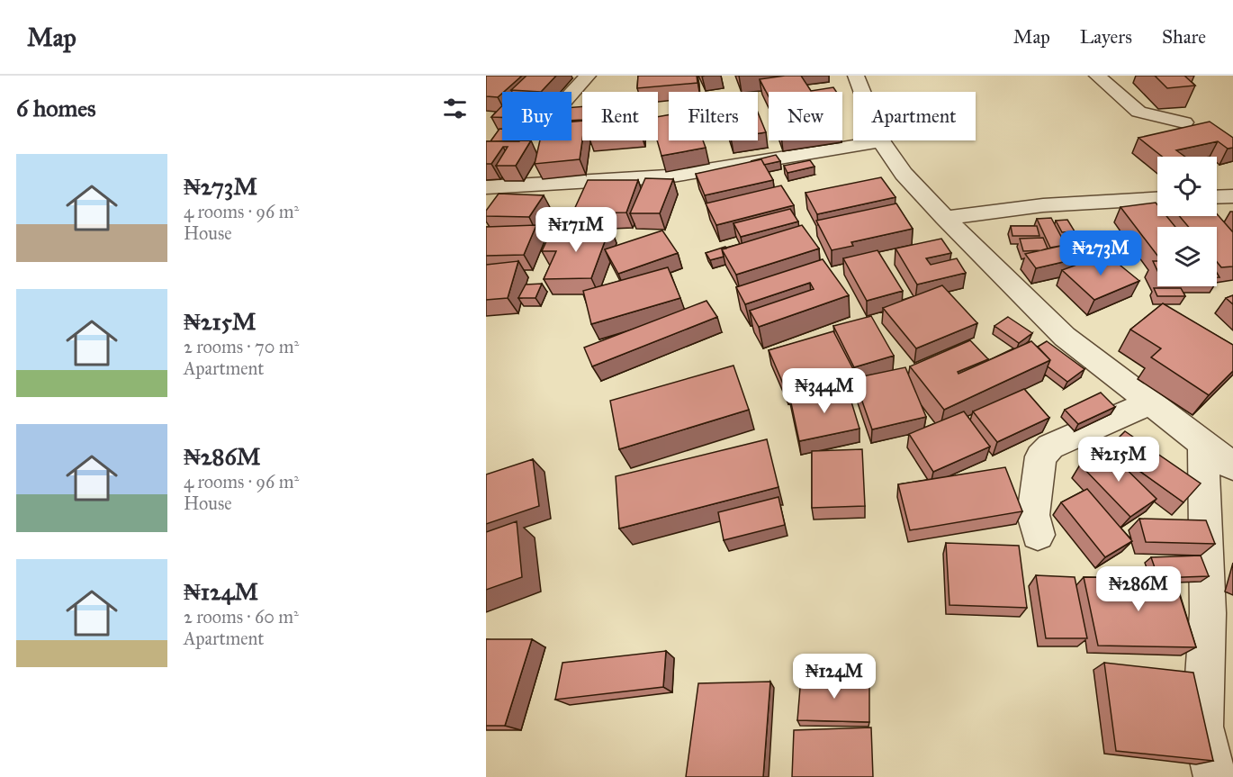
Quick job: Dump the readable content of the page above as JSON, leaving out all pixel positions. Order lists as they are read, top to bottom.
{
  "page": {
    "header": "Map",
    "nav": ["Map", "Layers", "Share"],
    "heading": "6 homes",
    "chip": [
      "Buy",
      "Rent",
      "Filters",
      "New",
      "Apartment"
    ],
    "list": [
      {
        "name": "₦273M",
        "note": "4 rooms · 96 m² · House"
      },
      {
        "name": "₦215M",
        "note": "2 rooms · 70 m² · Apartment"
      },
      {
        "name": "₦286M",
        "note": "4 rooms · 96 m² · House"
      },
      {
        "name": "₦124M",
        "note": "2 rooms · 60 m² · Apartment"
      }
    ],
    "price": [
      "₦171M",
      "₦273M",
      "₦344M",
      "₦215M",
      "₦286M",
      "₦124M"
    ]
  }
}
